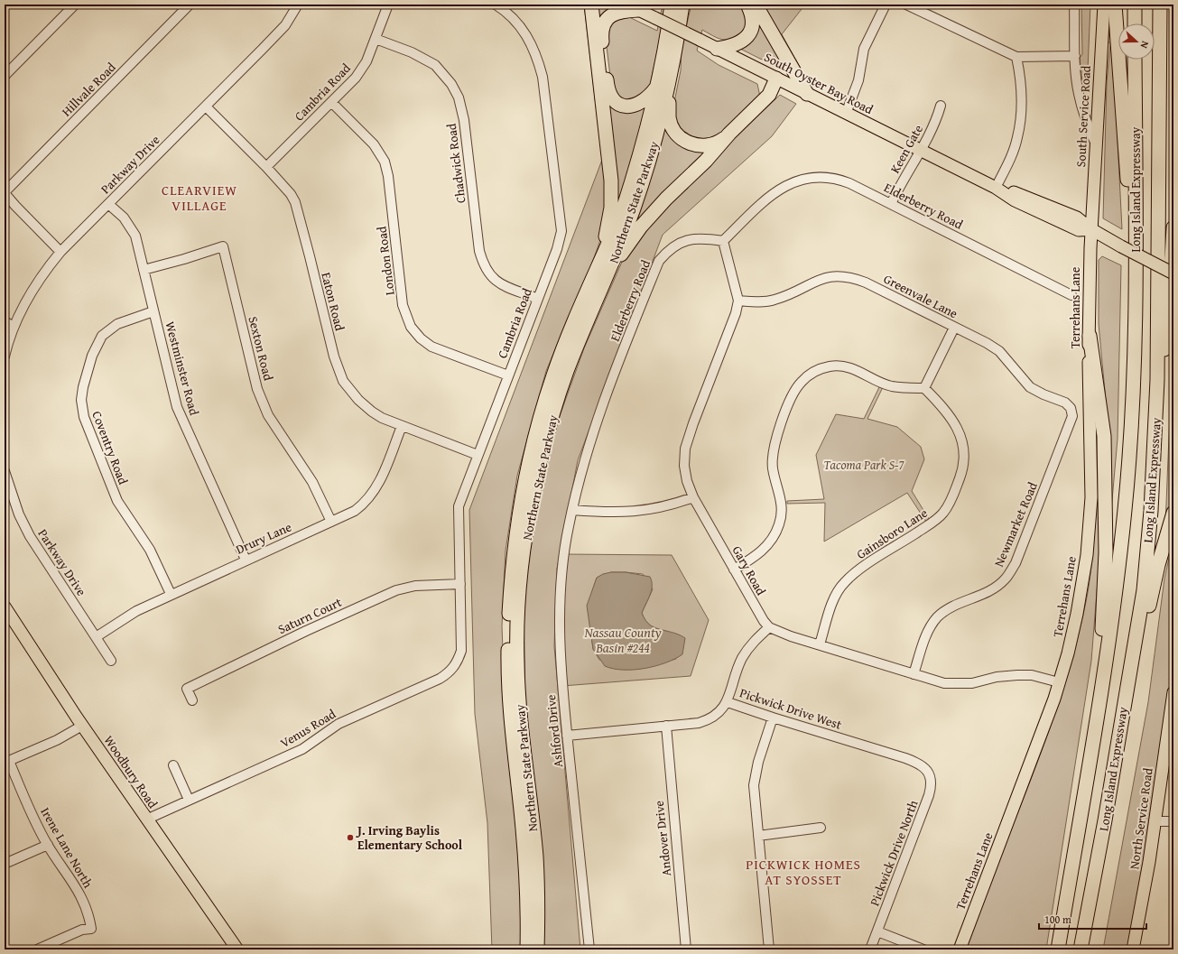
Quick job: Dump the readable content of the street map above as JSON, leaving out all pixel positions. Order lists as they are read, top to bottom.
{
  "streets": {
    "highway": ["Long Island Expressway", "Northern State Parkway"],
    "main road": [
      "South Oyster Bay Road",
      "South Service Road",
      "Terrehans Lane",
      "Woodbury Road",
      "North Service Road"
    ],
    "street": [
      "Hillvale Road",
      "Cambria Road",
      "Keen Gate",
      "Chadwick Road",
      "Parkway Drive",
      "Elderberry Road",
      "London Road",
      "Greenvale Lane",
      "Eaton Road",
      "Sexton Road",
      "Westminster Road",
      "Coventry Road",
      "Newmarket Road",
      "Gainsboro Lane",
      "Drury Lane",
      "Gary Road",
      "Saturn Court",
      "Pickwick Drive West",
      "Venus Road",
      "Ashford Drive",
      "Andover Drive",
      "Irene Lane North",
      "Pickwick Drive North"
    ]
  },
  "crossings": [
    ["South Oyster Bay Road", "South Service Road"],
    ["South Oyster Bay Road", "Keen Gate"],
    ["South Oyster Bay Road", "Terrehans Lane"],
    ["Cambria Road", "Chadwick Road"],
    ["Cambria Road", "London Road"],
    ["Cambria Road", "Eaton Road"],
    ["Cambria Road", "Saturn Court"],
    ["Cambria Road", "Venus Road"],
    ["South Service Road", "Terrehans Lane"],
    ["Keen Gate", "Elderberry Road"],
    ["Parkway Drive", "Eaton Road"],
    ["Parkway Drive", "Westminster Road"],
    ["Parkway Drive", "Drury Lane"],
    ["Elderberry Road", "Gary Road"],
    ["Elderberry Road", "Ashford Drive"],
    ["Greenvale Lane", "Newmarket Road"],
    ["Greenvale Lane", "Gary Road"],
    ["Eaton Road", "Drury Lane"],
    ["Sexton Road", "Westminster Road"],
    ["Sexton Road", "Drury Lane"],
    ["Westminster Road", "Coventry Road"],
    ["Westminster Road", "Drury Lane"],
    ["Coventry Road", "Drury Lane"],
    ["Pickwick Drive West", "Ashford Drive"],
    ["Pickwick Drive West", "Andover Drive"],
    ["Pickwick Drive West", "Pickwick Drive North"],
    ["Venus Road", "Woodbury Road"]
  ],
  "districts": ["CLEARVIEW VILLAGE", "PICKWICK HOMES AT SYOSSET"],
  "water": ["Nassau County Basin #244"],
  "parks": ["Tacoma Park S-7"],
  "places": ["J. Irving Baylis Elementary School"],
  "scale_bar": "100 m",
  "north": "right"
}
